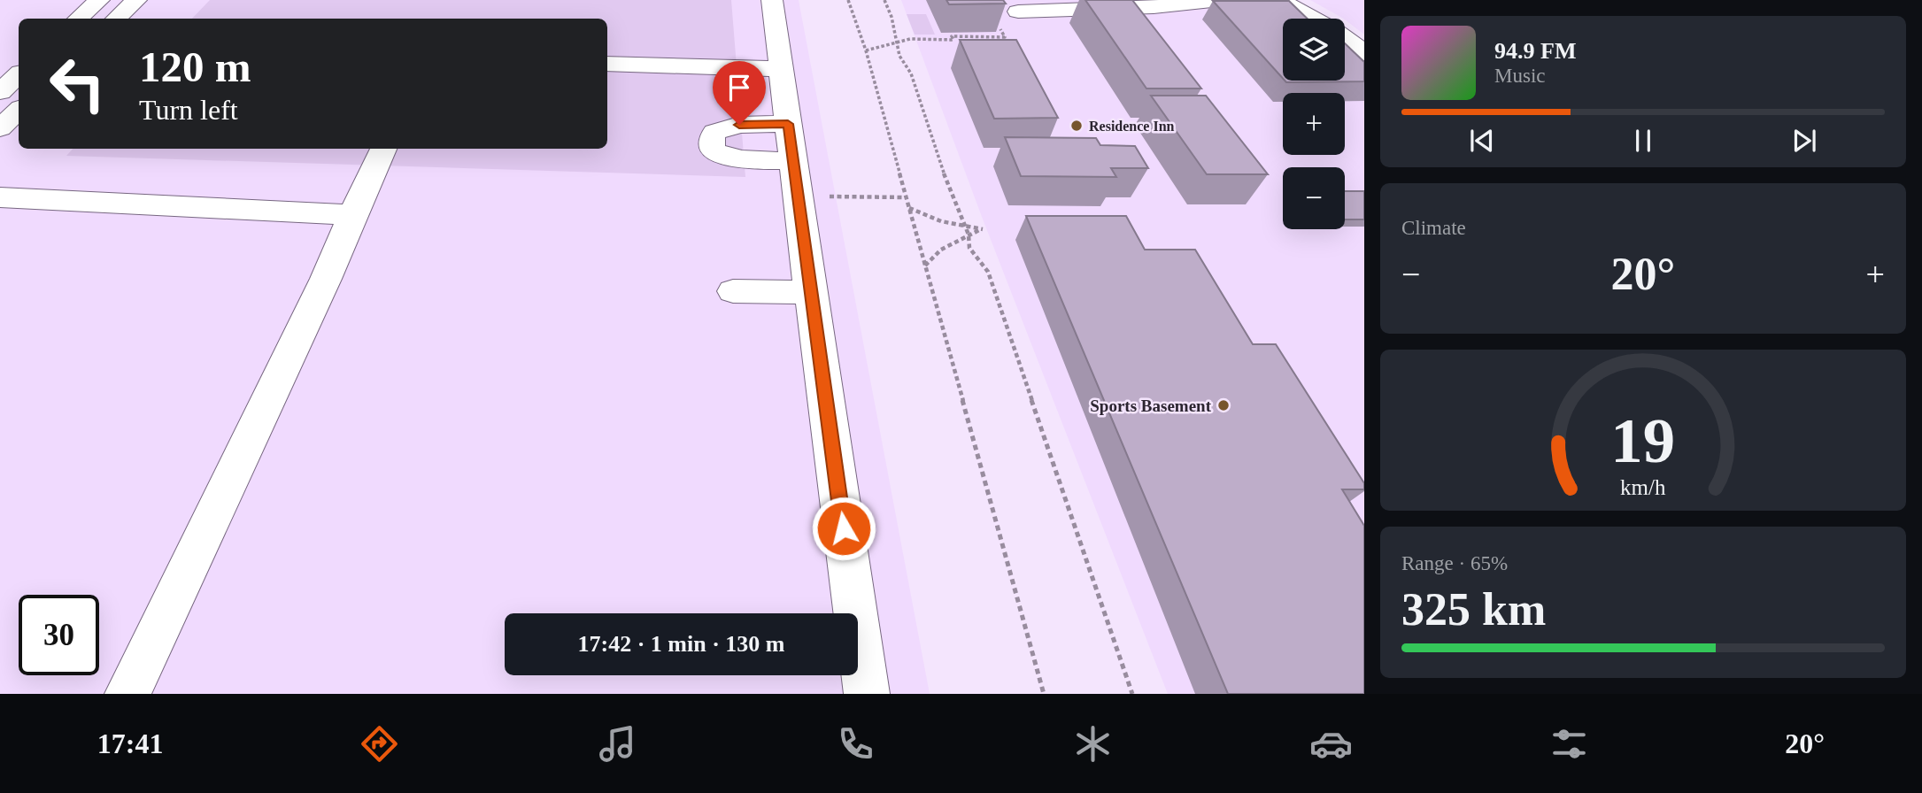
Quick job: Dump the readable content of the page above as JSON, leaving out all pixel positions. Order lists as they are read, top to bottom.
{
  "places": ["Residence Inn", "Sports Basement"],
  "page": {
    "map_buttons": ["+", "−"],
    "turn": ["120 m", "Turn left"],
    "song": ["94.9 FM", "Music"],
    "tile": [
      "Climate",
      ["Range · 65%", "325 km"]
    ],
    "heat": ["−", "20°", "+"],
    "limit": "30",
    "trip": "17:42 · 1 min · 130 m",
    "tabs": ["17:41", "20°"],
    "gauge": ["19", "km/h"]
  }
}
